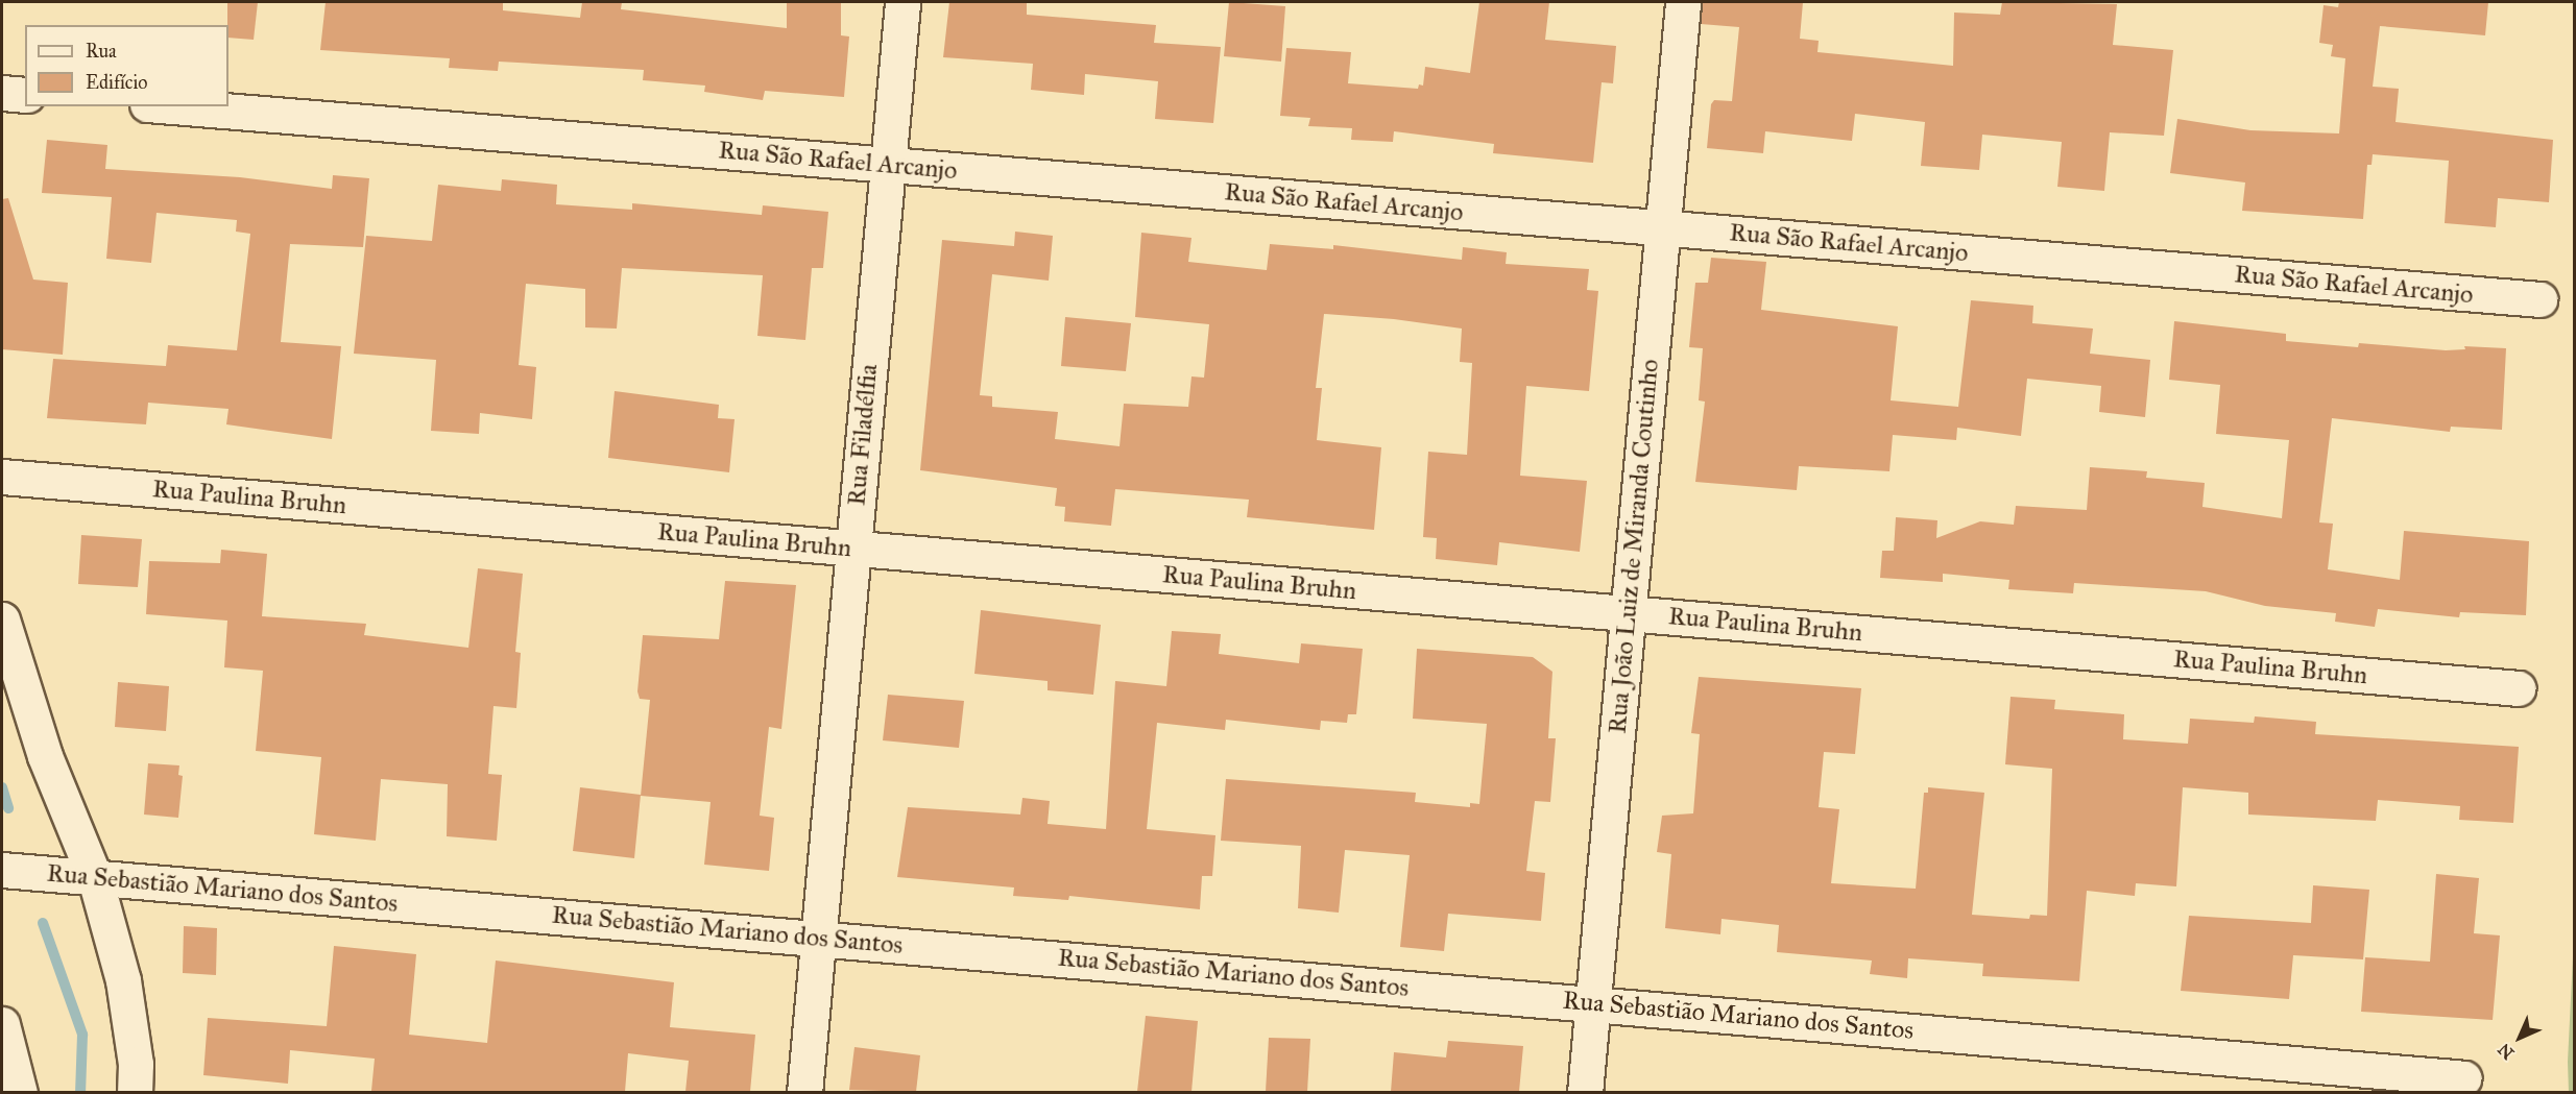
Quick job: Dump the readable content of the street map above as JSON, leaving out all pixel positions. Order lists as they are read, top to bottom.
{
  "streets": {
    "street": [
      "Rua São Rafael Arcanjo",
      "Rua Filadélfia",
      "Rua Paulina Bruhn",
      "Rua João Luiz de Miranda Coutinho",
      "Rua Sebastião Mariano dos Santos"
    ]
  },
  "crossings": [
    ["Rua São Rafael Arcanjo", "Rua Filadélfia"],
    ["Rua São Rafael Arcanjo", "Rua João Luiz de Miranda Coutinho"],
    ["Rua Filadélfia", "Rua Paulina Bruhn"],
    ["Rua Filadélfia", "Rua Sebastião Mariano dos Santos"],
    ["Rua Paulina Bruhn", "Rua João Luiz de Miranda Coutinho"],
    ["Rua João Luiz de Miranda Coutinho", "Rua Sebastião Mariano dos Santos"]
  ],
  "legend": ["Rua", "Edifício"],
  "north": "bottom left"
}
